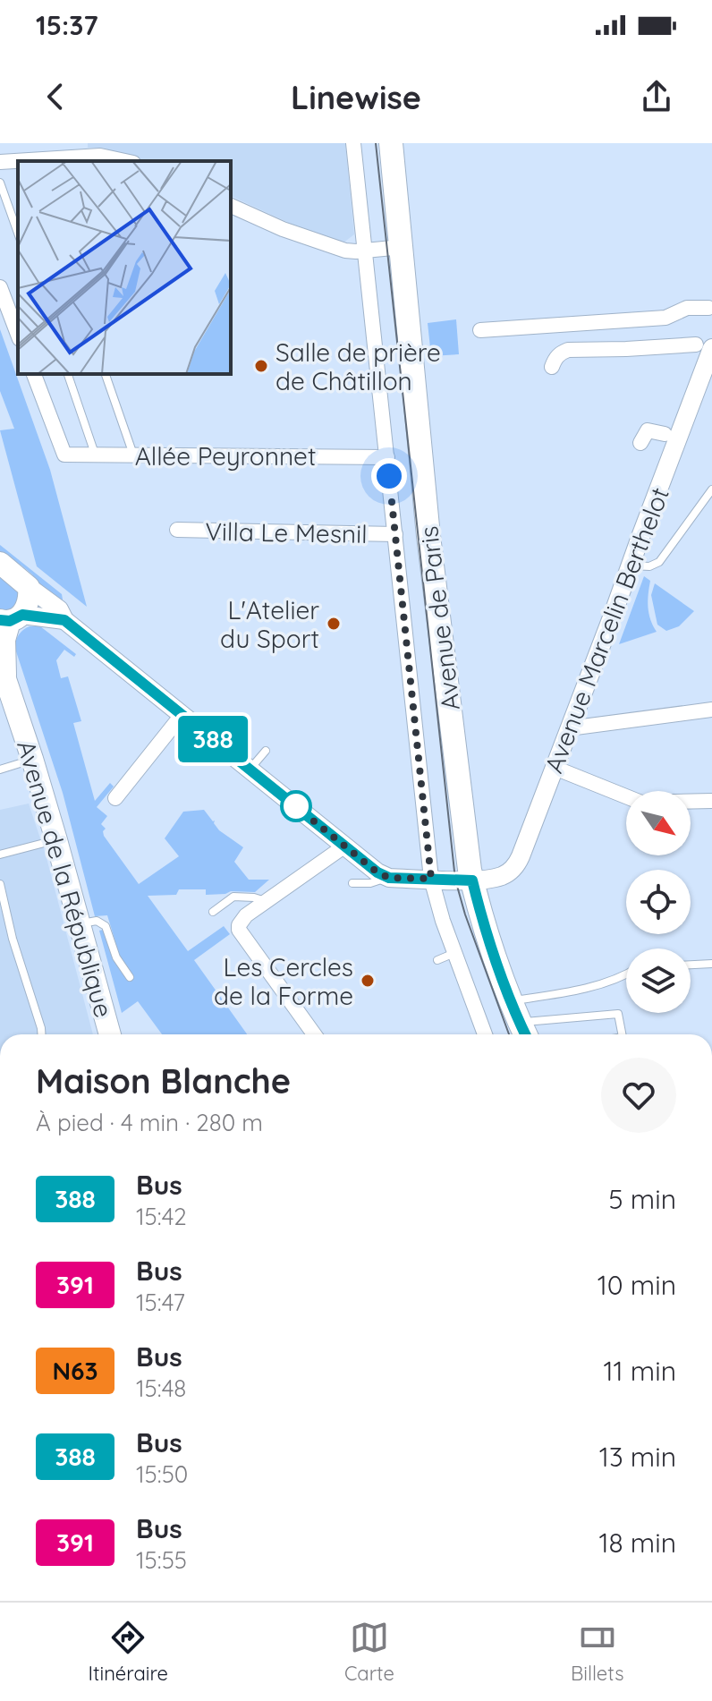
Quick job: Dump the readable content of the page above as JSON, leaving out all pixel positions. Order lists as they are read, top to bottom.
{
  "streets": {
    "main road": ["Avenue de Paris", "Avenue de la République"],
    "street": ["Allée Peyronnet", "Villa Le Mesnil", "Avenue Marcelin Berthelot"]
  },
  "crossings": [
    ["Allée Peyronnet", "Avenue de Paris"],
    ["Villa Le Mesnil", "Avenue de Paris"],
    ["Avenue de Paris", "Avenue Marcelin Berthelot"]
  ],
  "places": ["Salle de prière de Châtillon", "L'Atelier du Sport", "Les Cercles de la Forme"],
  "lines": ["bus line 388"],
  "north": "bottom right",
  "page": {
    "status": "15:37",
    "header": "Linewise",
    "on_map": "388",
    "heading": ["Maison Blanche", "À pied · 4 min · 280 m"],
    "list": [
      {
        "mark": "388",
        "name": "Bus",
        "note": "15:42",
        "value": "5 min"
      },
      {
        "mark": "391",
        "name": "Bus",
        "note": "15:47",
        "value": "10 min"
      },
      {
        "mark": "N63",
        "name": "Bus",
        "note": "15:48",
        "value": "11 min"
      },
      {
        "mark": "388",
        "name": "Bus",
        "note": "15:50",
        "value": "13 min"
      },
      {
        "mark": "391",
        "name": "Bus",
        "note": "15:55",
        "value": "18 min"
      }
    ],
    "tabs": ["Itinéraire", "Carte", "Billets"]
  }
}
